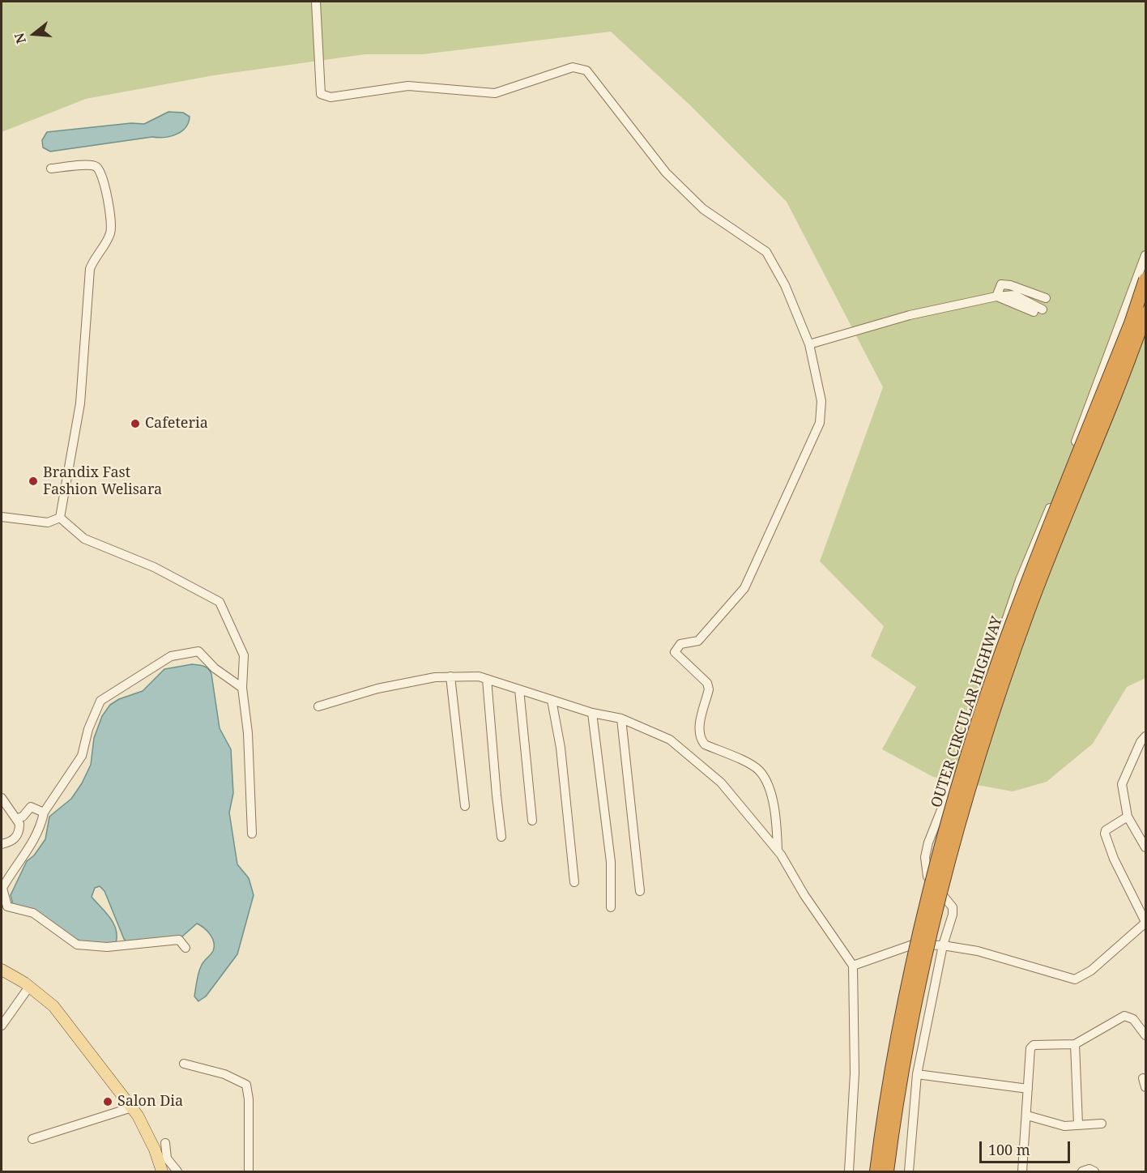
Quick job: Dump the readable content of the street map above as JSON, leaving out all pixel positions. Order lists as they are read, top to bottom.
{
  "streets": {
    "highway": ["OUTER CIRCULAR HIGHWAY"]
  },
  "places": ["Cafeteria", "Brandix Fast Fashion Welisara", "Salon Dia"],
  "scale_bar": "100 m",
  "north": "left"
}
